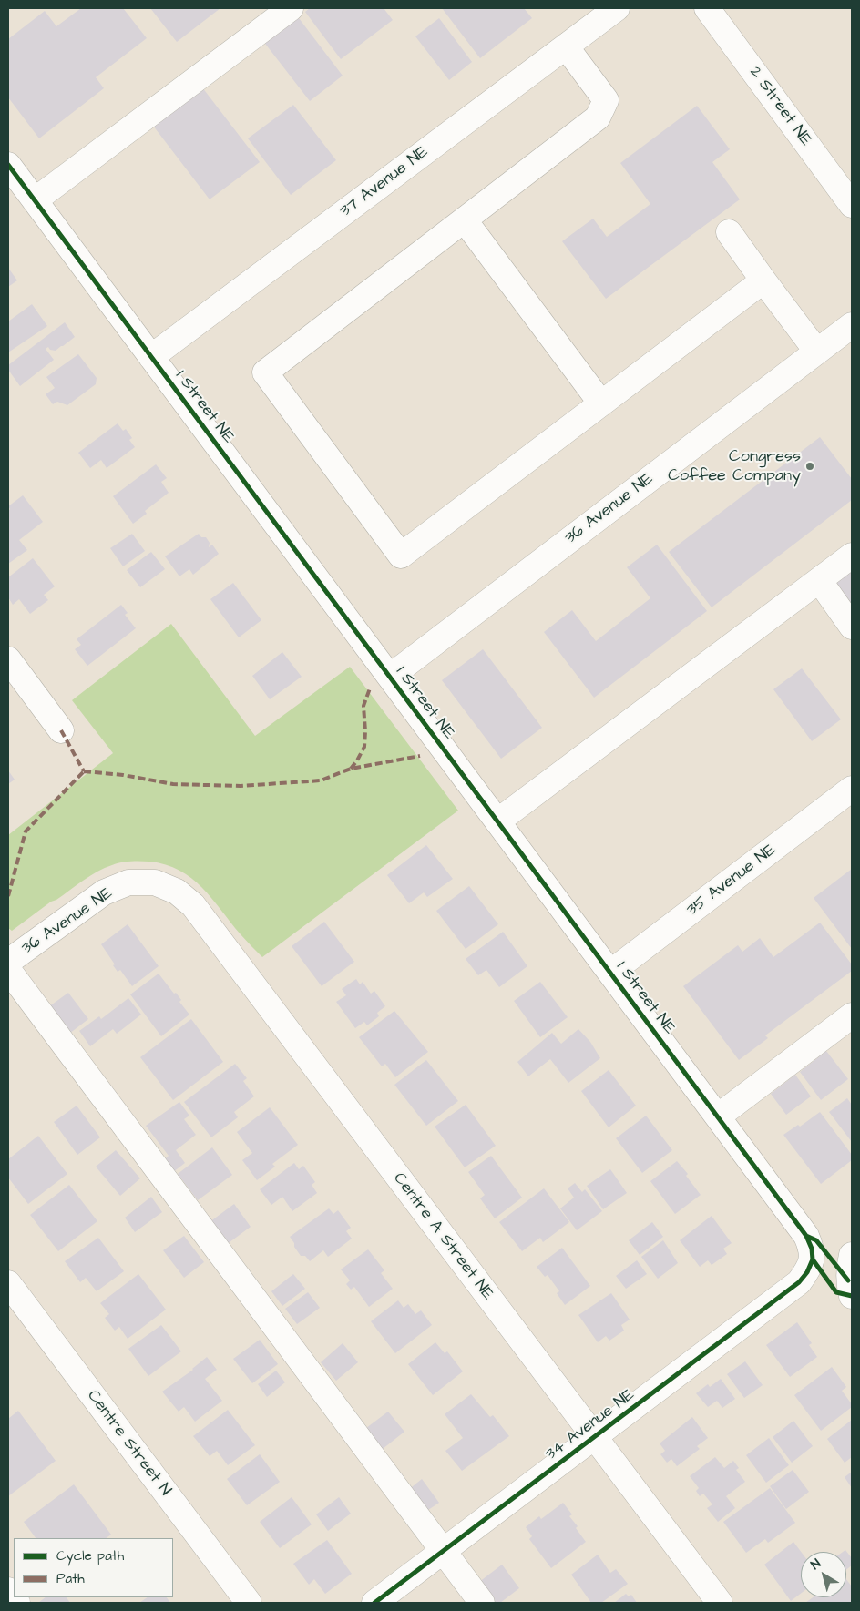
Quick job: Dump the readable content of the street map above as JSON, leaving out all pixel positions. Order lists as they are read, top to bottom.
{
  "streets": {
    "street": [
      "2 Street NE",
      "37 Avenue NE",
      "1 Street NE",
      "36 Avenue NE",
      "35 Avenue NE",
      "Centre A Street NE",
      "34 Avenue NE",
      "Centre Street N"
    ]
  },
  "crossings": [
    ["37 Avenue NE", "1 Street NE"],
    ["1 Street NE", "36 Avenue NE"],
    ["1 Street NE", "35 Avenue NE"],
    ["1 Street NE", "34 Avenue NE"],
    ["36 Avenue NE", "Centre A Street NE"],
    ["Centre A Street NE", "34 Avenue NE"]
  ],
  "places": ["Congress Coffee Company"],
  "legend": ["Cycle path", "Path"],
  "north": "top left"
}
